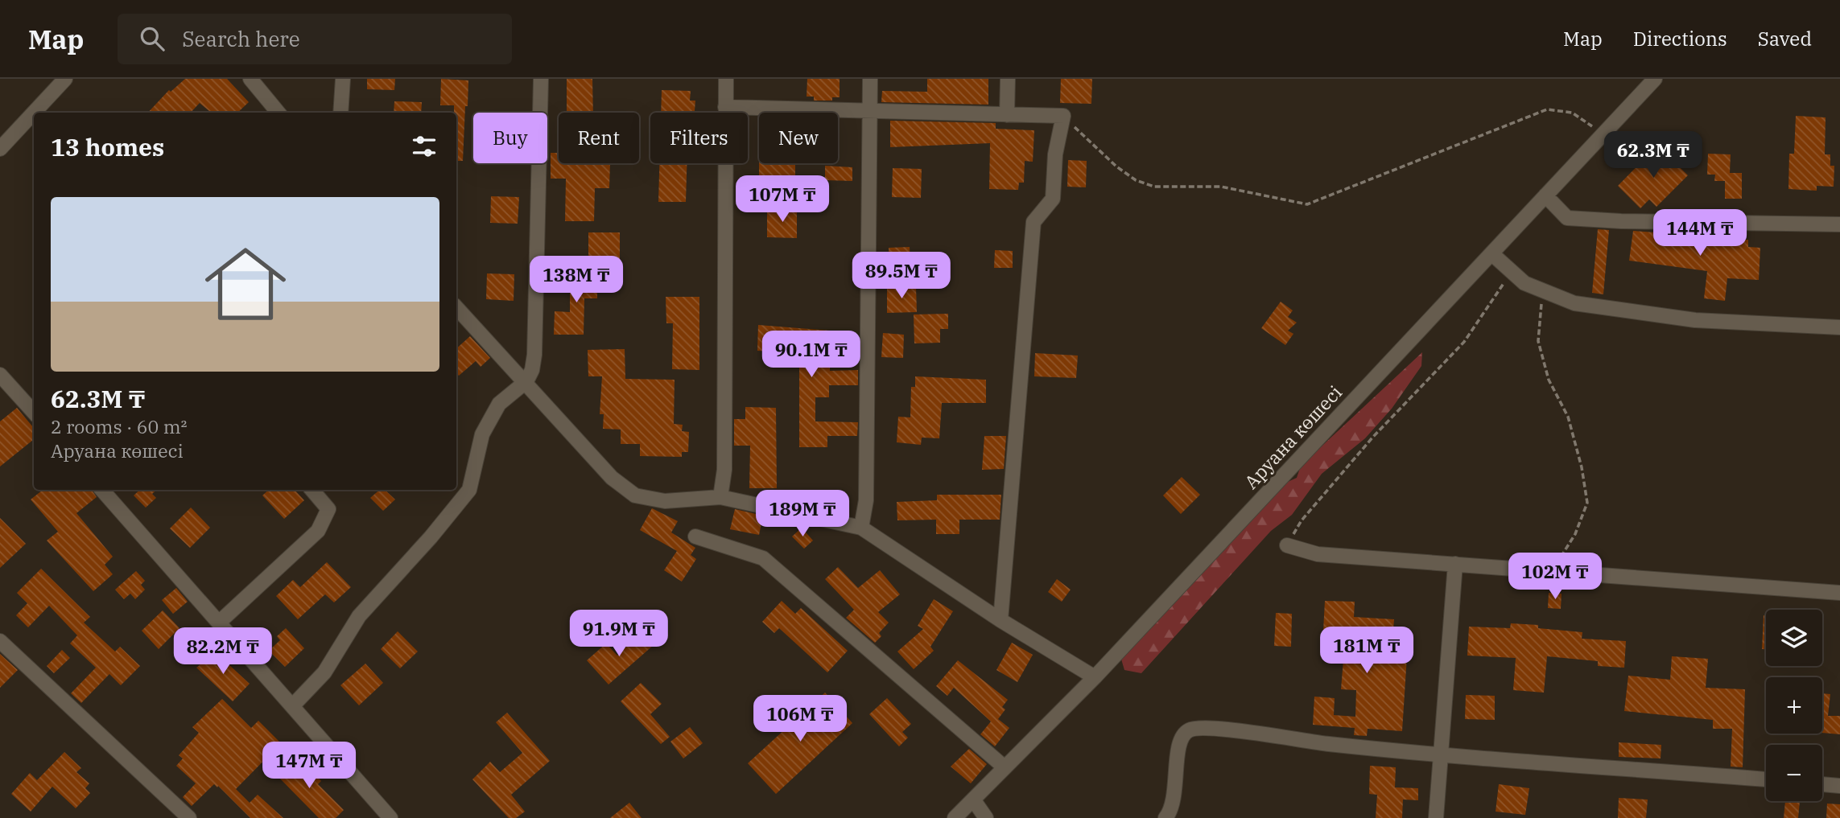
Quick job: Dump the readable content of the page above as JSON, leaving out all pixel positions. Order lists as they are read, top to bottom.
{
  "streets": {
    "street": ["Аруана көшесі"]
  },
  "page": {
    "header": "Map",
    "search": "Search here",
    "nav": ["Map", "Directions", "Saved"],
    "chip": [
      "Buy",
      "Rent",
      "Filters",
      "New"
    ],
    "heading": "13 homes",
    "price": [
      "62.3M ₸",
      "107M ₸",
      "144M ₸",
      "89.5M ₸",
      "138M ₸",
      "90.1M ₸",
      "189M ₸",
      "102M ₸",
      "91.9M ₸",
      "181M ₸",
      "82.2M ₸",
      "106M ₸",
      "147M ₸"
    ],
    "list": [
      {
        "name": "62.3M ₸",
        "note": "2 rooms · 60 m² · Аруана көшесі"
      }
    ],
    "map_buttons": ["+", "−"]
  }
}
